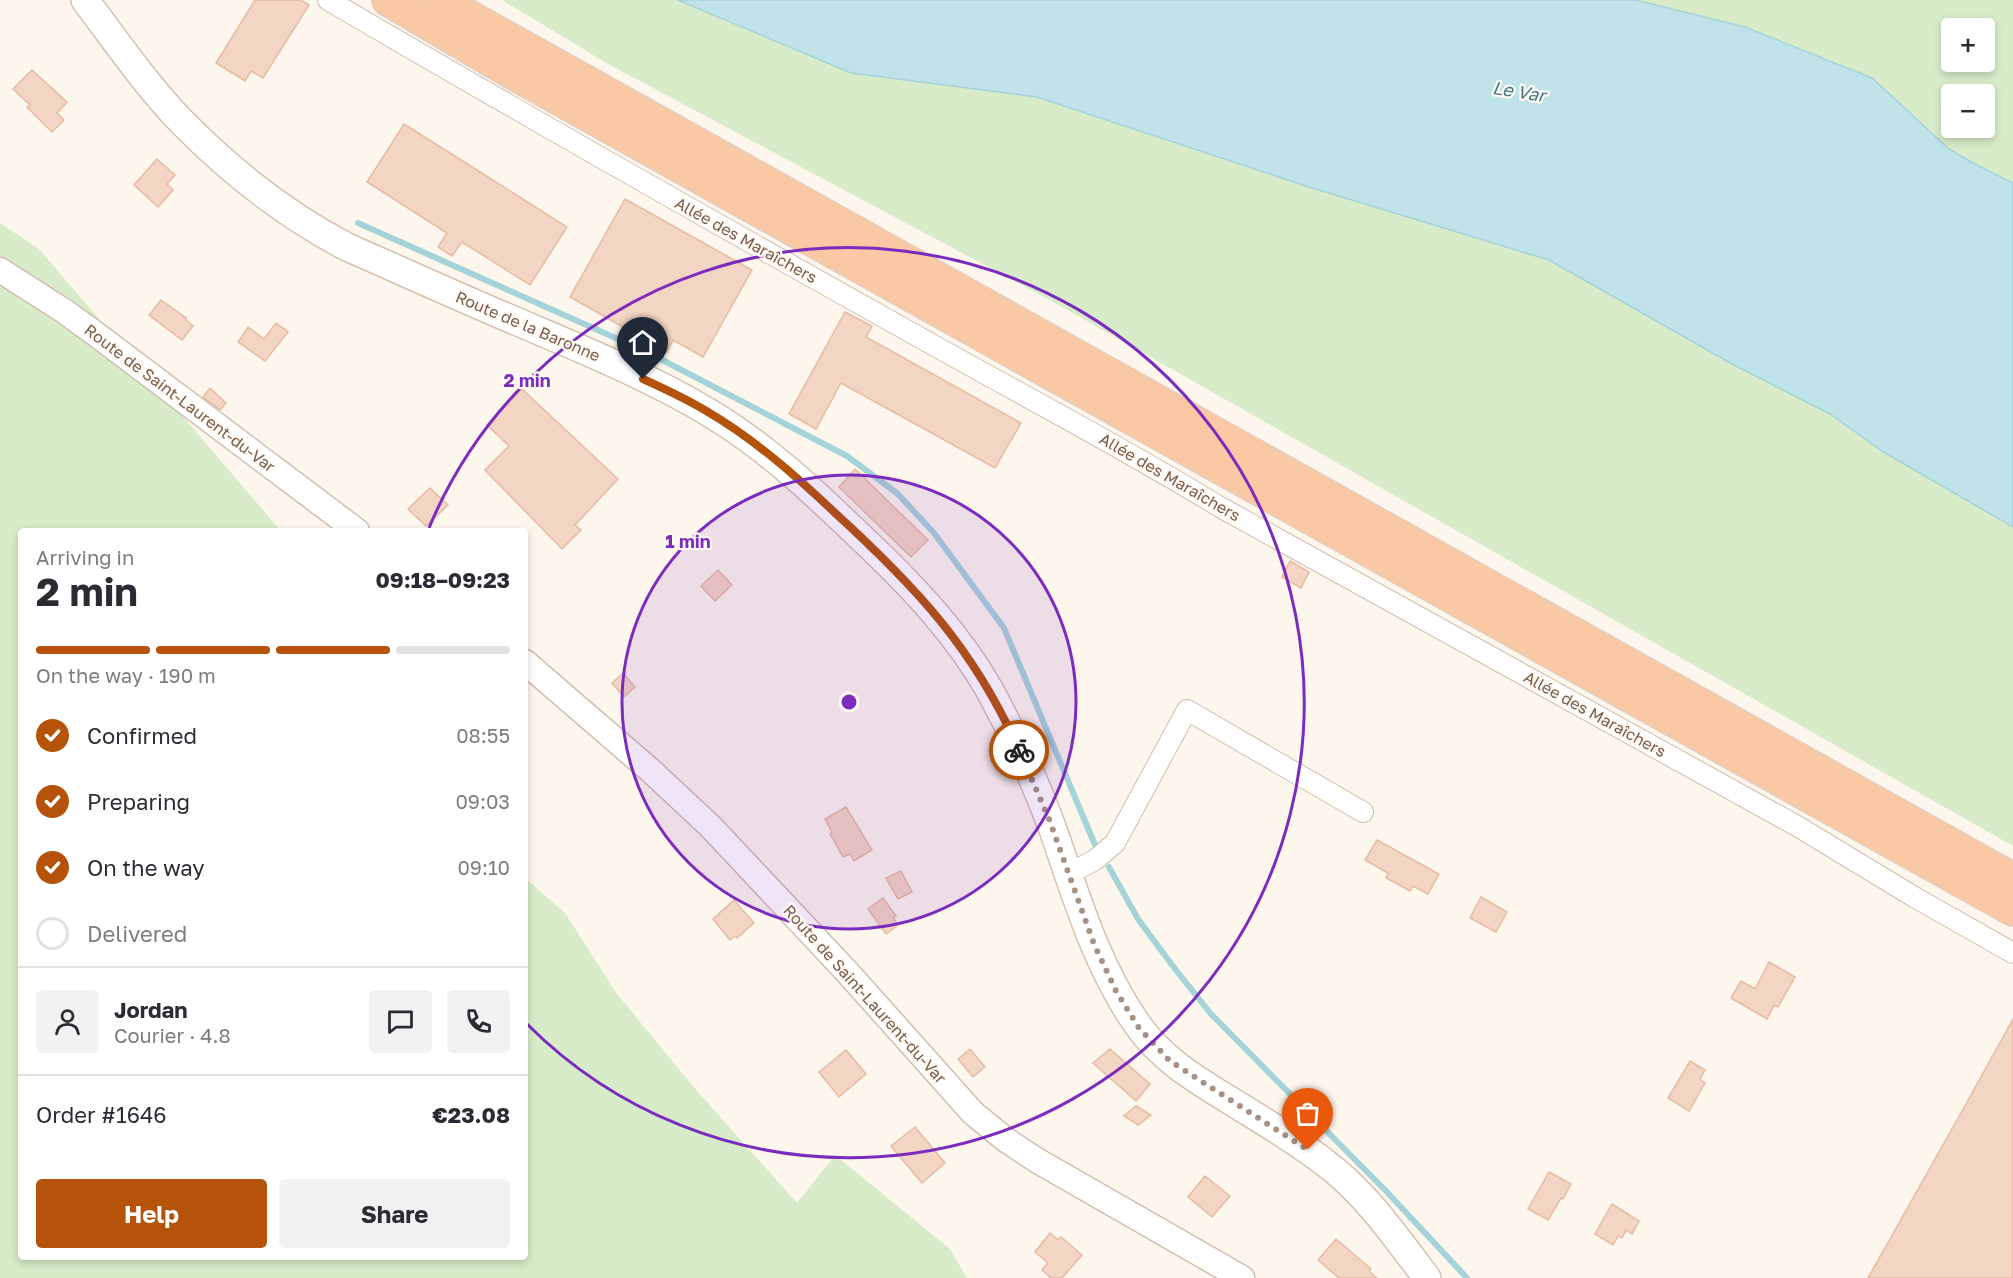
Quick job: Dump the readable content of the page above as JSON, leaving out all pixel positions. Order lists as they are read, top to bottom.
{
  "streets": {
    "main road": ["Route de la Baronne"],
    "street": ["Allée des Maraîchers", "Route de Saint-Laurent-du-Var"]
  },
  "water": ["Le Var"],
  "page": {
    "map_buttons": ["+", "−"],
    "heading": ["2 min", "Arriving in", "09:18–09:23"],
    "panel": [
      "Jordan",
      "Courier · 4.8",
      "Order #1646",
      "€23.08"
    ],
    "bar": "On the way · 190 m",
    "list": [
      ["Confirmed", "08:55"],
      ["Preparing", "09:03"],
      ["On the way", "09:10"],
      "Delivered"
    ],
    "buttons": ["Help", "Share"]
  },
  "rings": ["2 min", "1 min"]
}
